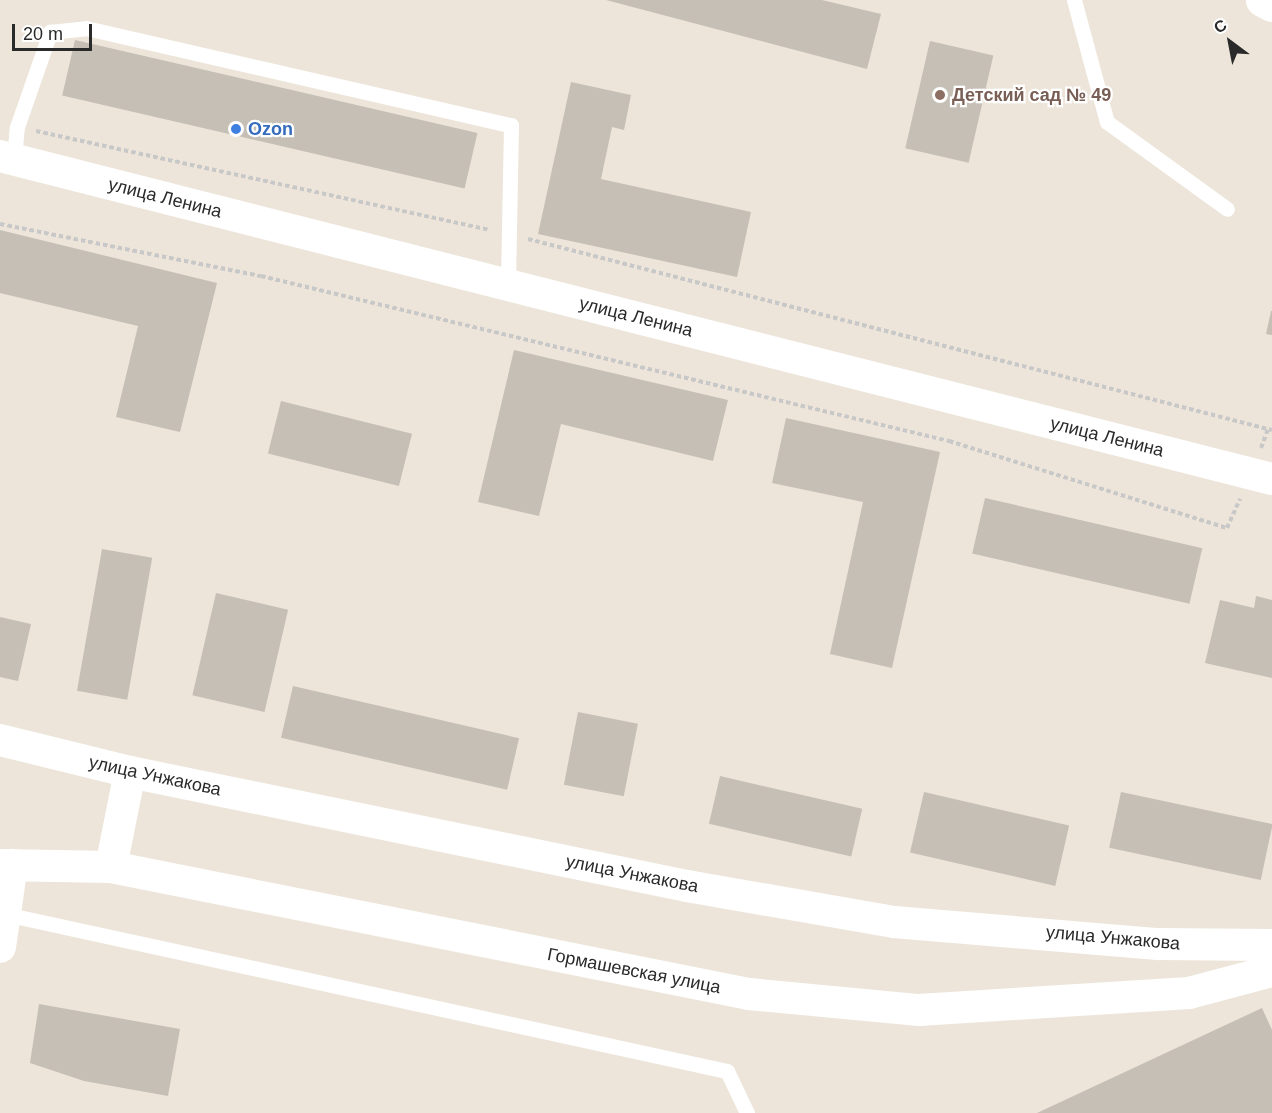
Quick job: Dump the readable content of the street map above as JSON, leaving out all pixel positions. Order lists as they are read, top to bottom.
{
  "streets": {
    "street": ["улица Ленина", "улица Унжакова", "Гормашевская улица"]
  },
  "places": ["Детский сад № 49", "Ozon"],
  "scale_bar": "20 m",
  "north": "top left"
}
